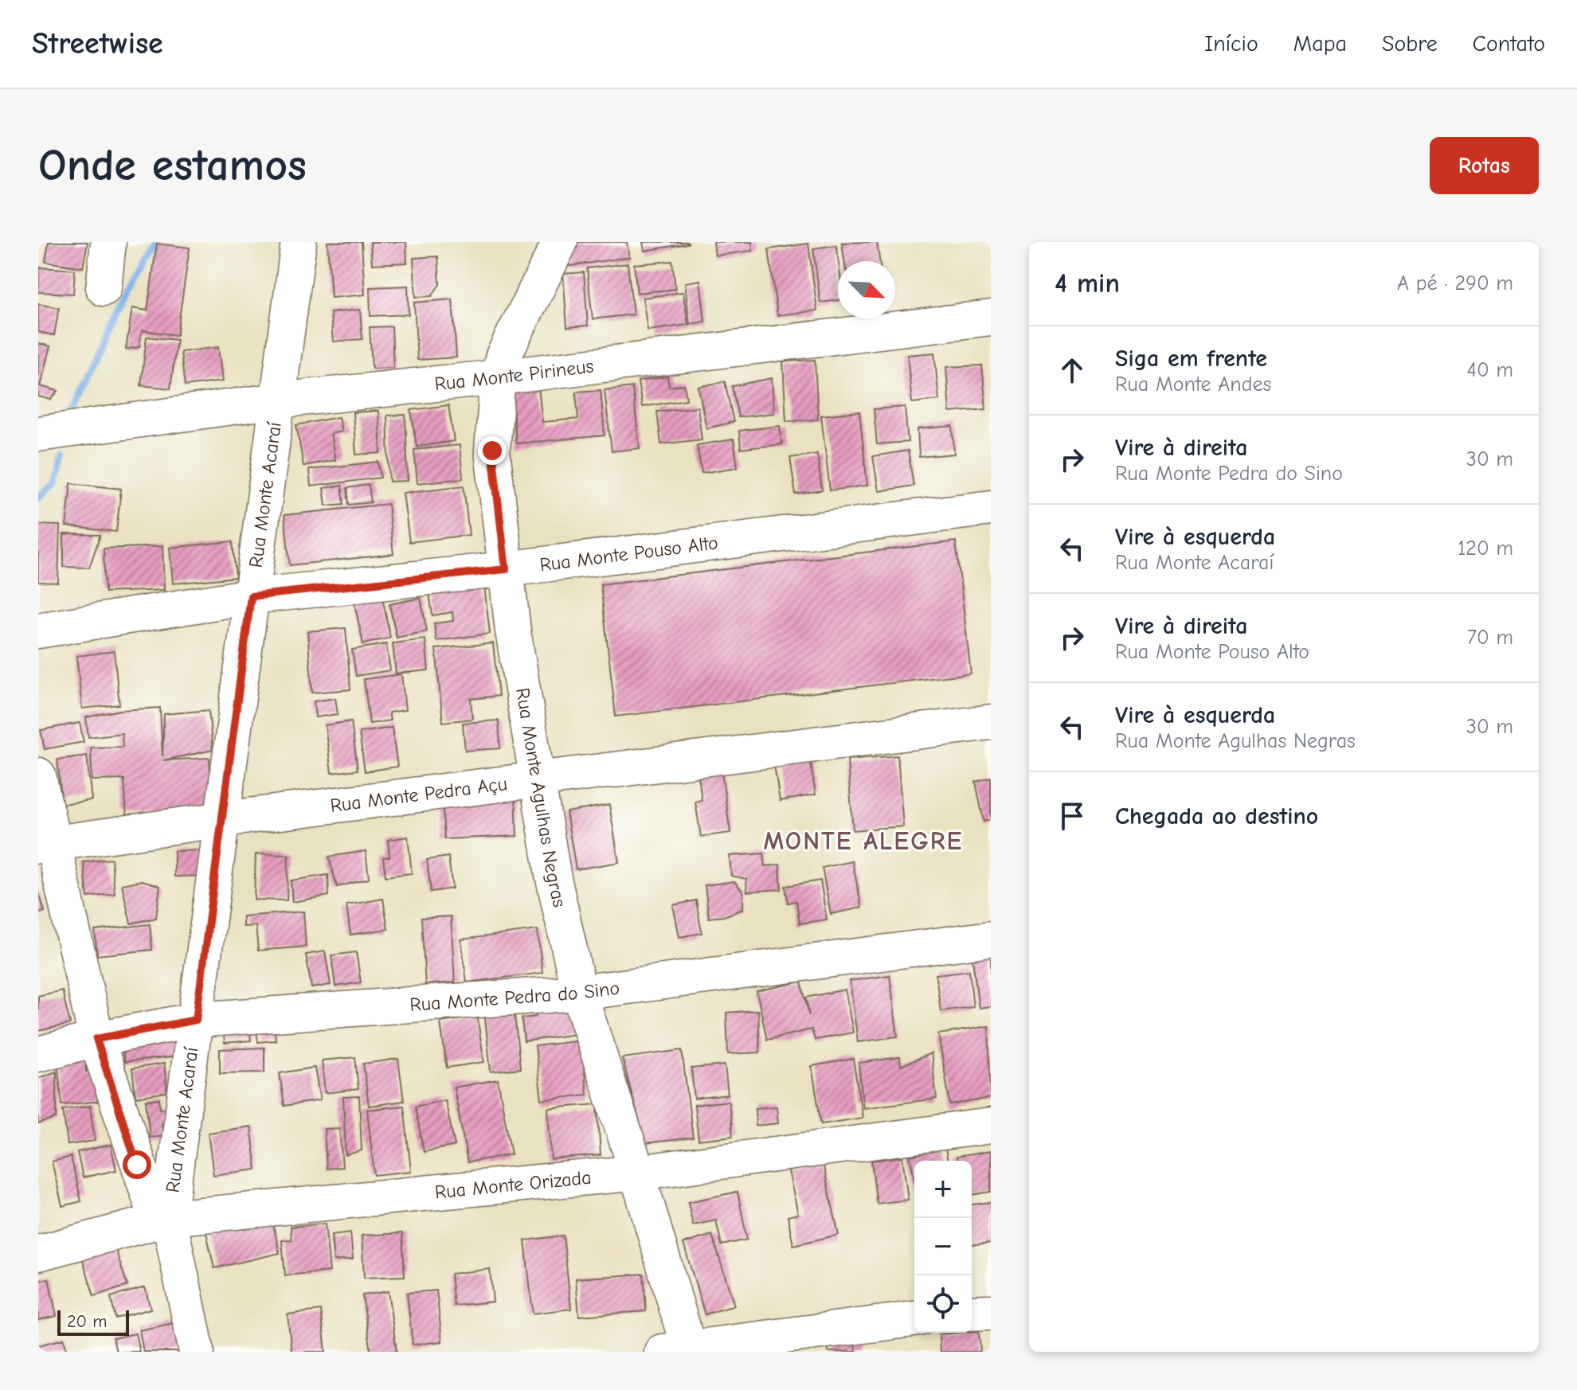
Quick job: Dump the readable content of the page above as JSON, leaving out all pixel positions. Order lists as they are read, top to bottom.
{
  "streets": {
    "street": [
      "Rua Monte Pirineus",
      "Rua Monte Acaraí",
      "Rua Monte Pouso Alto",
      "Rua Monte Pedra Açu",
      "Rua Monte Agulhas Negras",
      "Rua Monte Pedra do Sino",
      "Rua Monte Orizada"
    ]
  },
  "crossings": [
    ["Rua Monte Pirineus", "Rua Monte Acaraí"],
    ["Rua Monte Pirineus", "Rua Monte Agulhas Negras"],
    ["Rua Monte Acaraí", "Rua Monte Pouso Alto"],
    ["Rua Monte Acaraí", "Rua Monte Pedra Açu"],
    ["Rua Monte Acaraí", "Rua Monte Pedra do Sino"],
    ["Rua Monte Acaraí", "Rua Monte Orizada"],
    ["Rua Monte Pouso Alto", "Rua Monte Agulhas Negras"],
    ["Rua Monte Pedra Açu", "Rua Monte Agulhas Negras"],
    ["Rua Monte Agulhas Negras", "Rua Monte Pedra do Sino"],
    ["Rua Monte Agulhas Negras", "Rua Monte Orizada"]
  ],
  "districts": ["MONTE ALEGRE"],
  "scale_bar": "20 m",
  "north": "bottom right",
  "page": {
    "header": "Streetwise",
    "nav": [
      "Início",
      "Mapa",
      "Sobre",
      "Contato"
    ],
    "buttons": "Rotas",
    "title": "Onde estamos",
    "heading": ["4 min", "A pé · 290 m"],
    "list": [
      ["Siga em frente", "Rua Monte Andes", "40 m"],
      ["Vire à direita", "Rua Monte Pedra do Sino", "30 m"],
      ["Vire à esquerda", "Rua Monte Acaraí", "120 m"],
      ["Vire à direita", "Rua Monte Pouso Alto", "70 m"],
      ["Vire à esquerda", "Rua Monte Agulhas Negras", "30 m"],
      "Chegada ao destino"
    ],
    "map_buttons": ["+", "−"],
    "scale": "20 m"
  }
}
